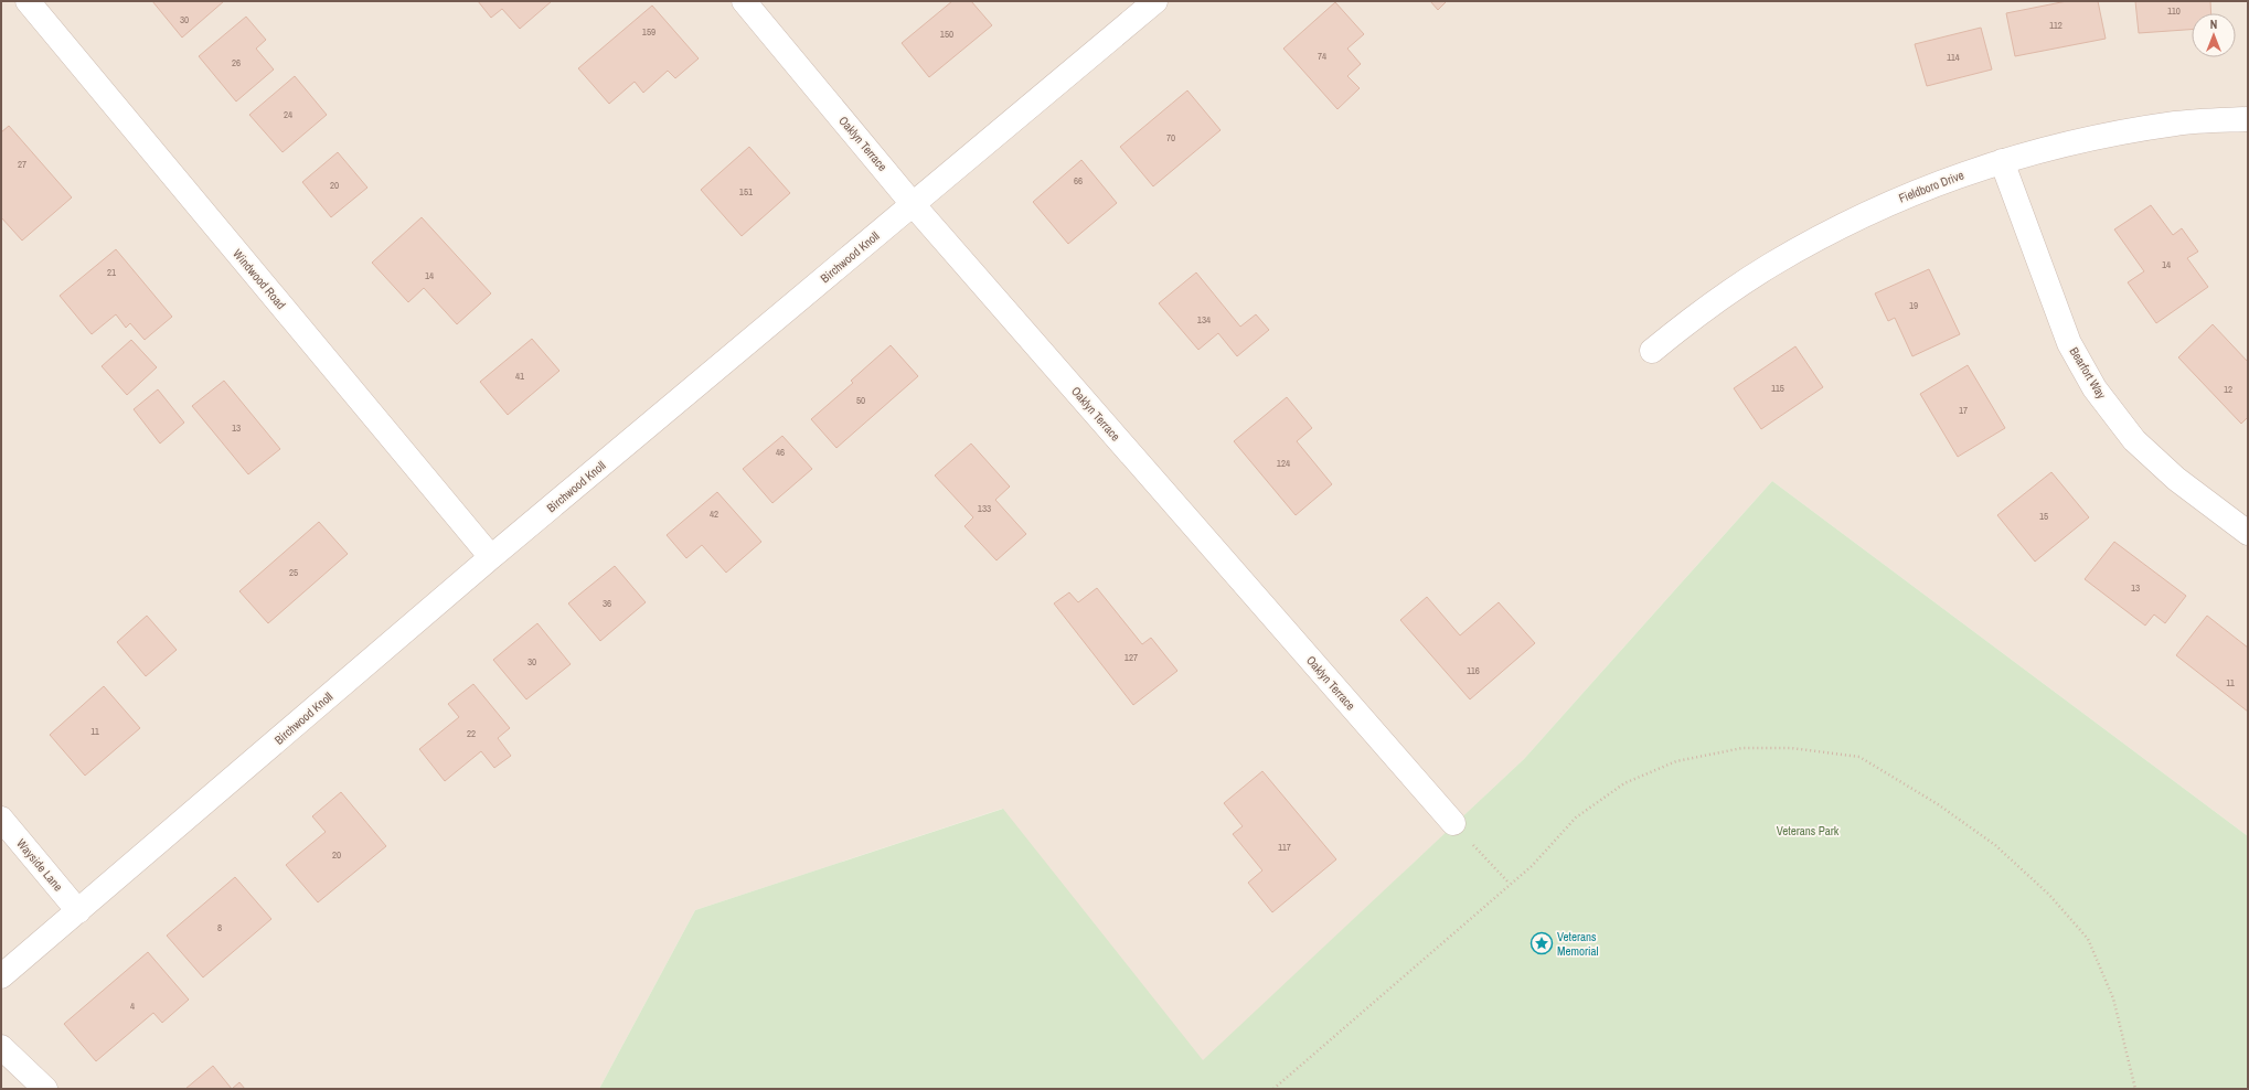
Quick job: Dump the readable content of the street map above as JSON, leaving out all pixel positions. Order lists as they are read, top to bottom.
{
  "streets": {
    "street": [
      "Oaklyn Terrace",
      "Fieldboro Drive",
      "Birchwood Knoll",
      "Windwood Road",
      "Bearfort Way",
      "Wayside Lane"
    ]
  },
  "crossings": [
    ["Oaklyn Terrace", "Birchwood Knoll"],
    ["Fieldboro Drive", "Bearfort Way"],
    ["Birchwood Knoll", "Windwood Road"],
    ["Birchwood Knoll", "Wayside Lane"]
  ],
  "parks": ["Veterans Park"],
  "places": {
    "place": ["Veterans Memorial"]
  },
  "house_numbers": [
    "110",
    "30",
    "112",
    "159",
    "150",
    "74",
    "114",
    "26",
    "24",
    "70",
    "27",
    "66",
    "20",
    "151",
    "14",
    "21",
    "14",
    "19",
    "134",
    "41",
    "115",
    "12",
    "50",
    "17",
    "13",
    "46",
    "124",
    "133",
    "42",
    "15",
    "25",
    "13",
    "36",
    "127",
    "30",
    "116",
    "11",
    "11",
    "22",
    "117",
    "20",
    "8",
    "4"
  ],
  "north": "top"
}
